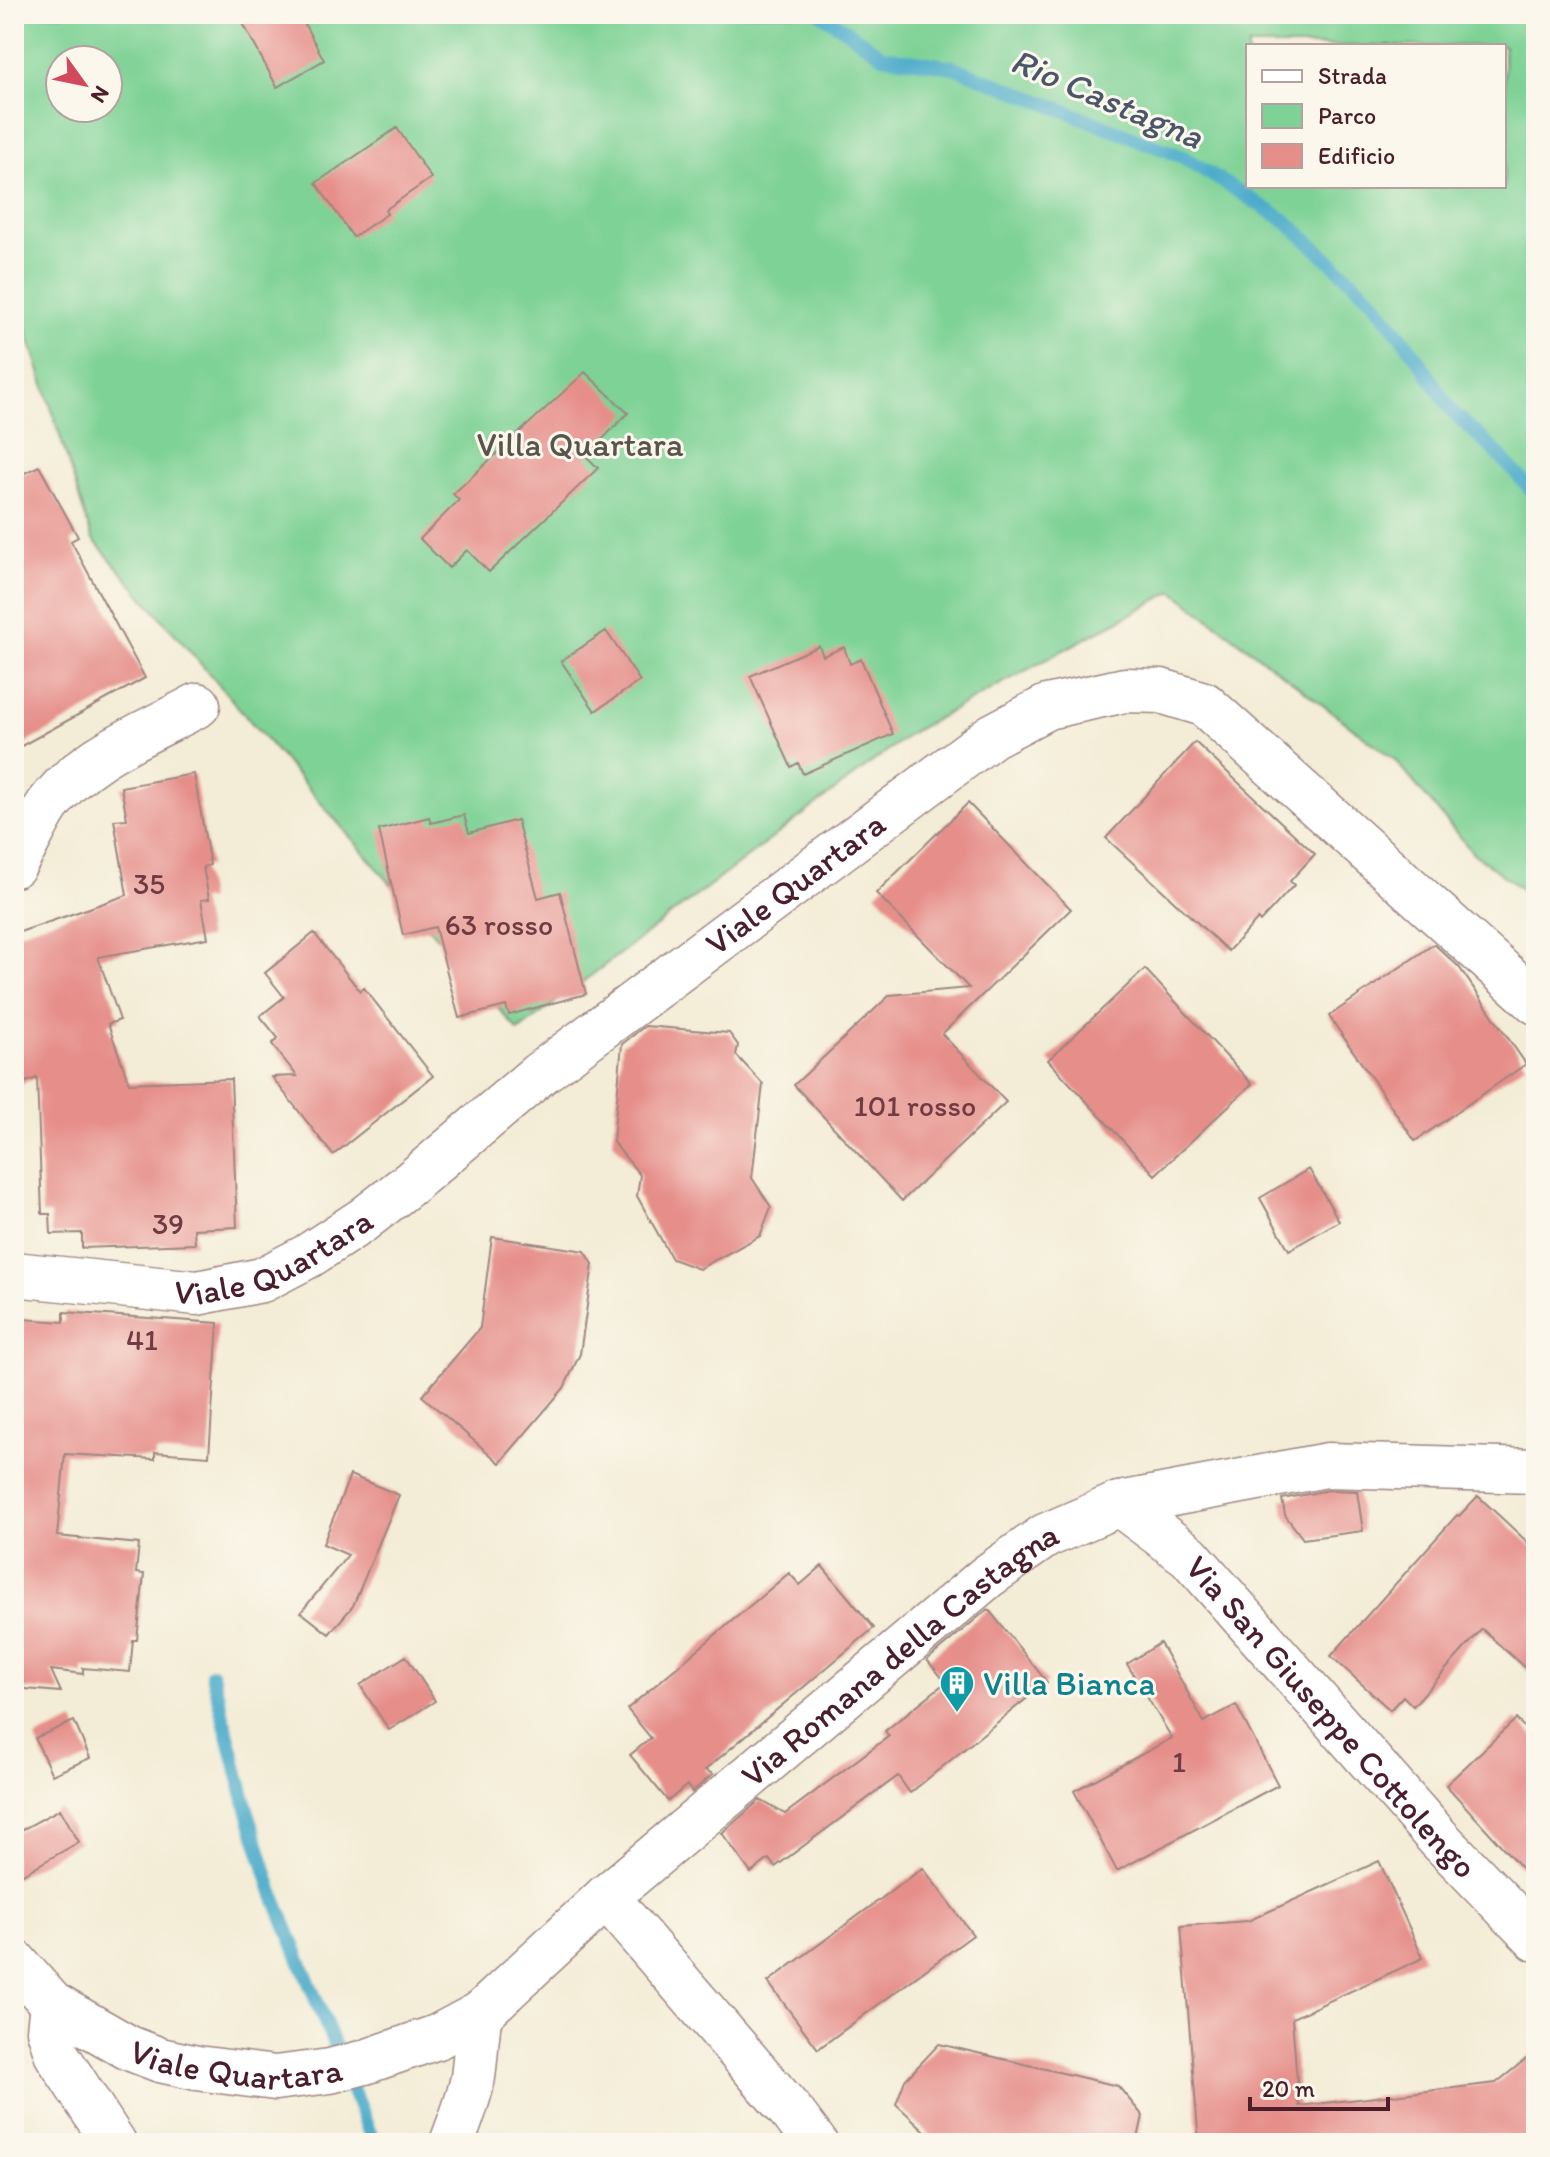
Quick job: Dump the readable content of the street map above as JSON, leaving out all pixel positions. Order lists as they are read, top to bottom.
{
  "streets": {
    "street": ["Viale Quartara", "Via Romana della Castagna", "Via San Giuseppe Cottolengo"]
  },
  "crossings": [
    ["Viale Quartara", "Via Romana della Castagna"],
    ["Via Romana della Castagna", "Via San Giuseppe Cottolengo"]
  ],
  "water": ["Rio Castagna"],
  "parks": ["Villa Quartara"],
  "places": {
    "building": ["Villa Bianca"]
  },
  "house_numbers": [
    "35",
    "63 rosso",
    "101 rosso",
    "39",
    "41",
    "1"
  ],
  "legend": ["Strada", "Parco", "Edificio"],
  "scale_bar": "20 m",
  "north": "bottom right"
}
